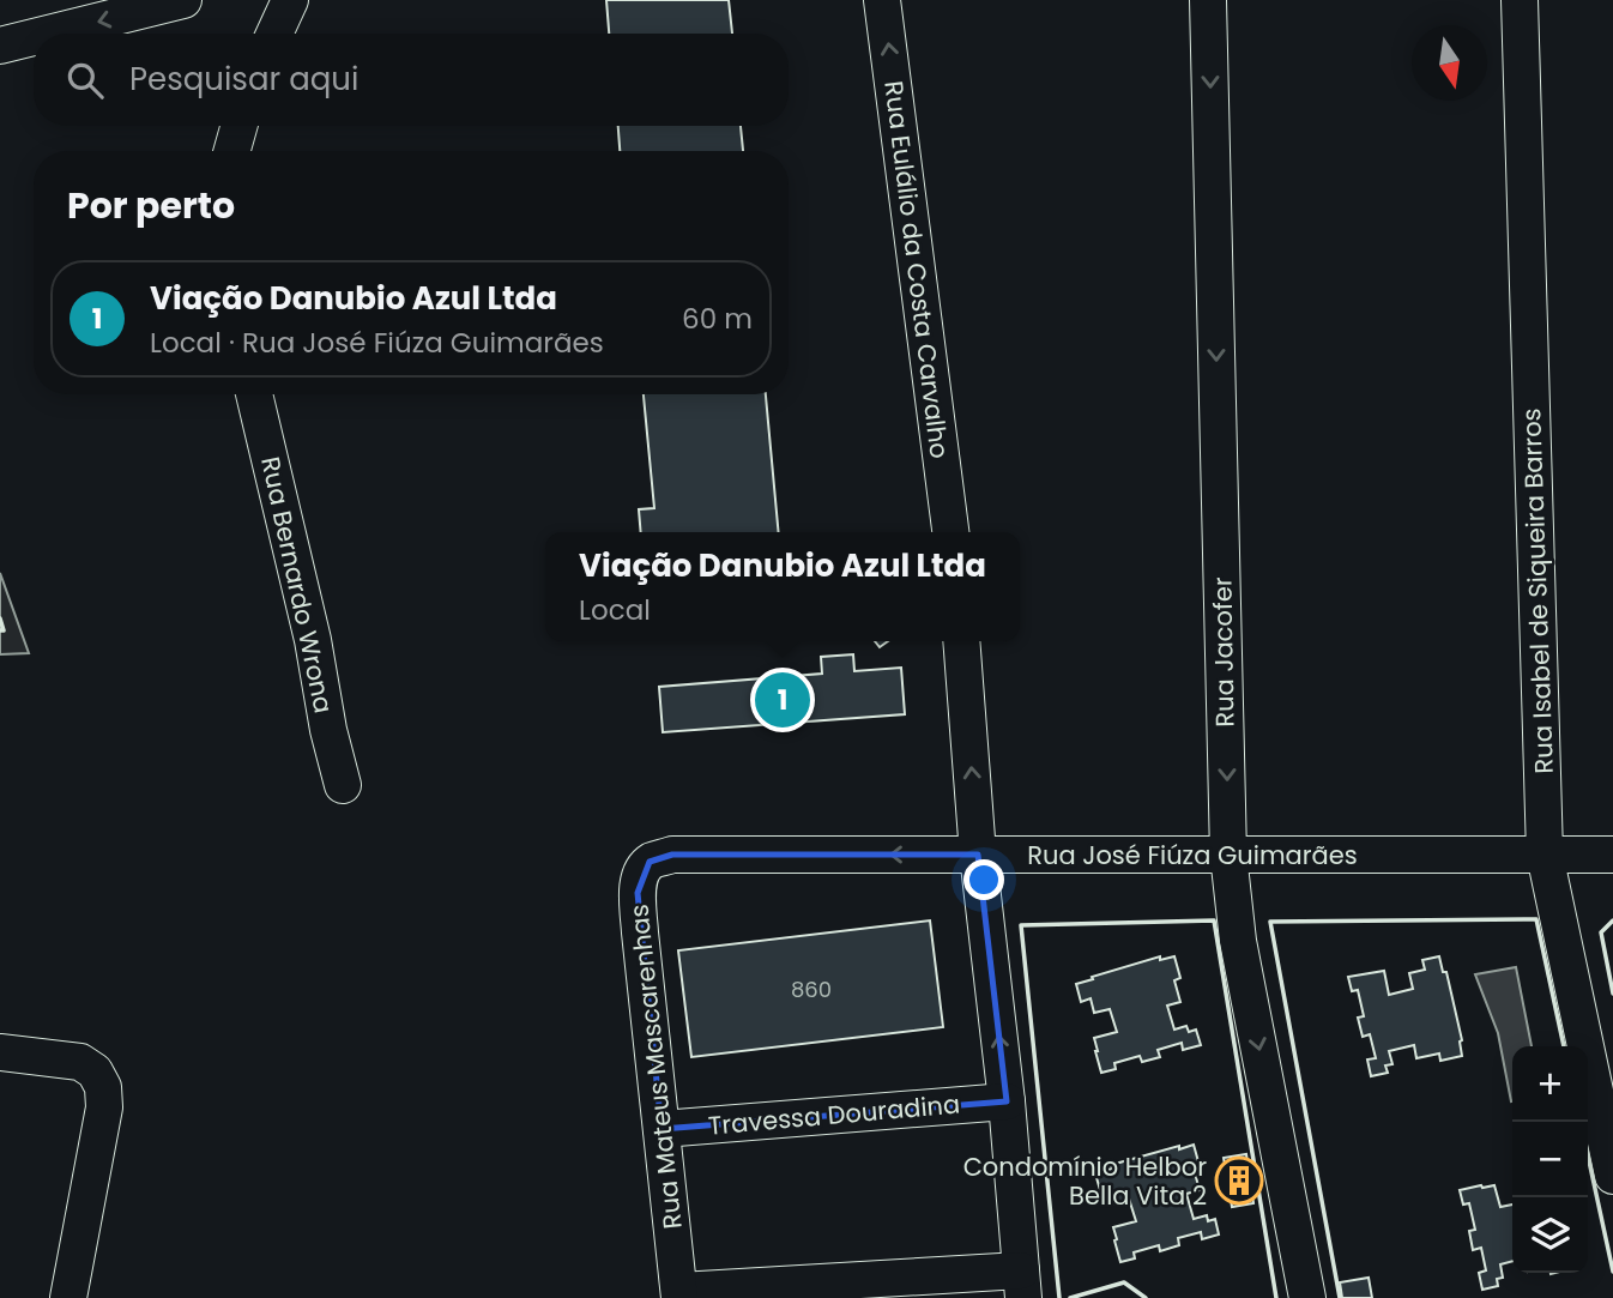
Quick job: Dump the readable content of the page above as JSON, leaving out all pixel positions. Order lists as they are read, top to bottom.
{
  "streets": {
    "street": [
      "Rua Eulálio da Costa Carvalho",
      "Rua Bernardo Wrona",
      "Rua Isabel de Siqueira Barros",
      "Rua Jacofer",
      "Rua José Fiúza Guimarães",
      "Rua Mateus Mascarenhas",
      "Travessa Douradina"
    ]
  },
  "crossings": [
    ["Rua Isabel de Siqueira Barros", "Rua José Fiúza Guimarães"],
    ["Rua Jacofer", "Rua José Fiúza Guimarães"],
    ["Rua José Fiúza Guimarães", "Rua Mateus Mascarenhas"],
    ["Rua Mateus Mascarenhas", "Travessa Douradina"]
  ],
  "one_way": ["Rua Eulálio da Costa Carvalho"],
  "places": {
    "building": ["Condomínio Helbor Bella Vita 2"]
  },
  "house_numbers": ["860"],
  "north": "bottom",
  "page": {
    "search": "Pesquisar aqui",
    "heading": "Por perto",
    "list": [
      {
        "mark": "1",
        "name": "Viação Danubio Azul Ltda",
        "note": "Local · Rua José Fiúza Guimarães",
        "value": "60 m"
      }
    ],
    "popup": ["Viação Danubio Azul Ltda", "Local"],
    "pins": "1",
    "map_buttons": ["+", "−"]
  }
}
